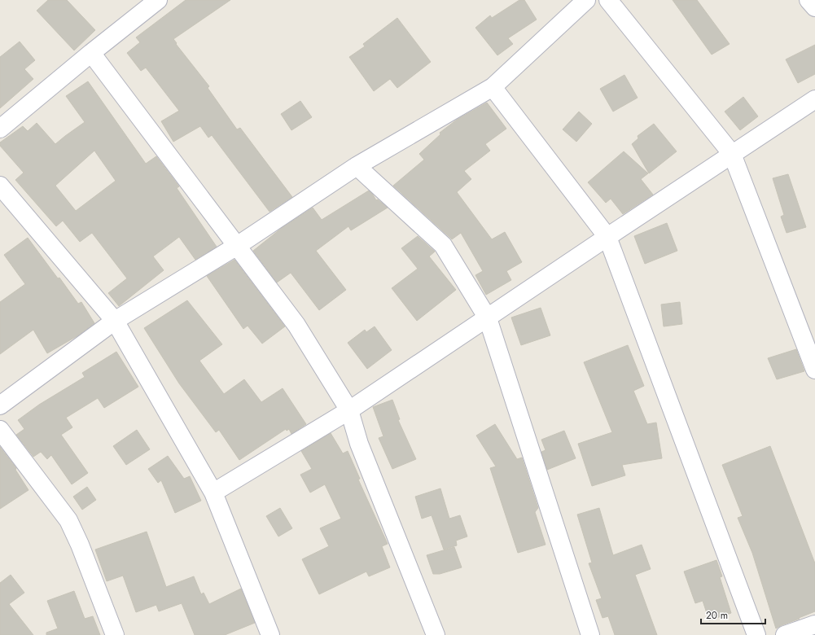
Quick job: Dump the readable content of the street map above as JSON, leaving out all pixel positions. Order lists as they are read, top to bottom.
{
  "scale_bar": "20 m"
}
